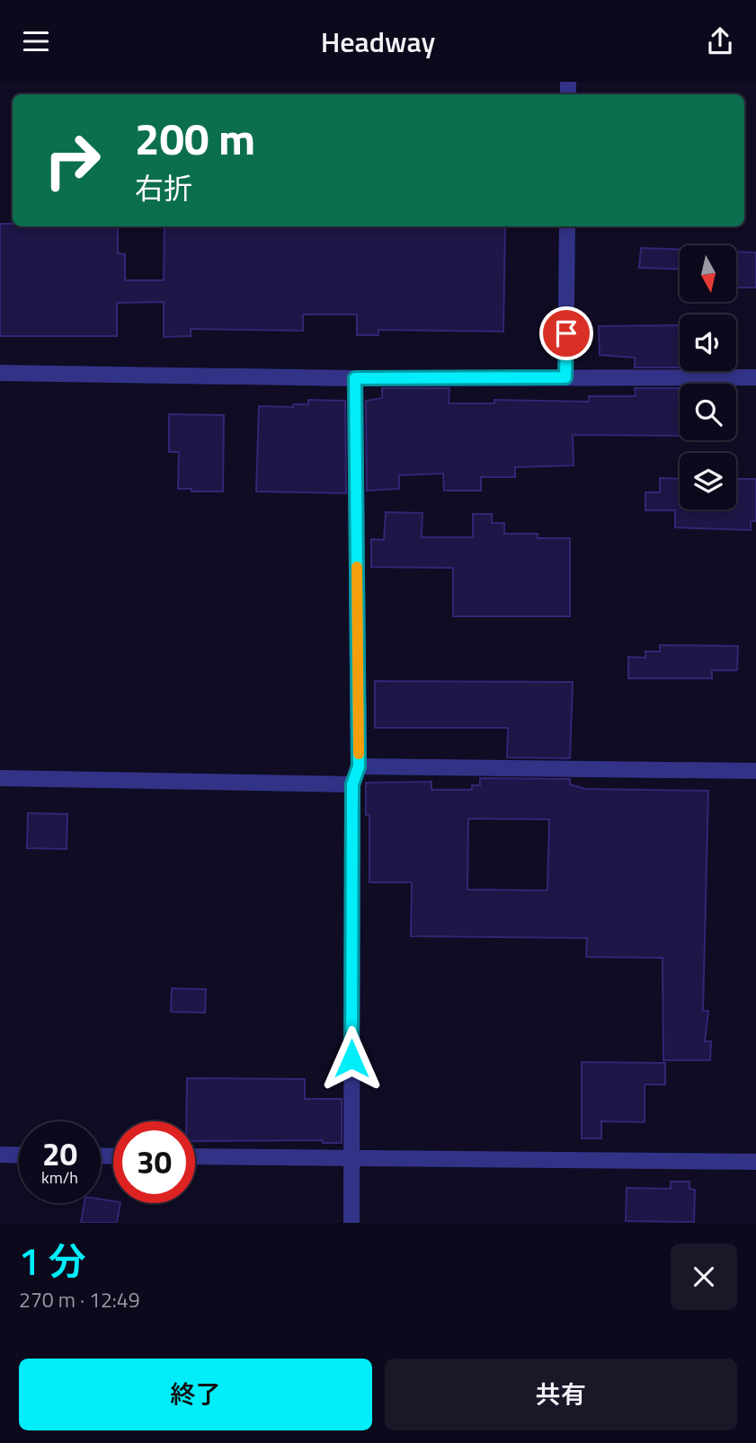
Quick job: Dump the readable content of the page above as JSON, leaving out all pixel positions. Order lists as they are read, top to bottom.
{
  "north": "bottom",
  "page": {
    "header": "Headway",
    "turn": ["200 m", "右折"],
    "speed": "20 km/h",
    "limit": "30",
    "heading": ["1 分", "270 m · 12:49"],
    "buttons": ["終了", "共有"]
  }
}
